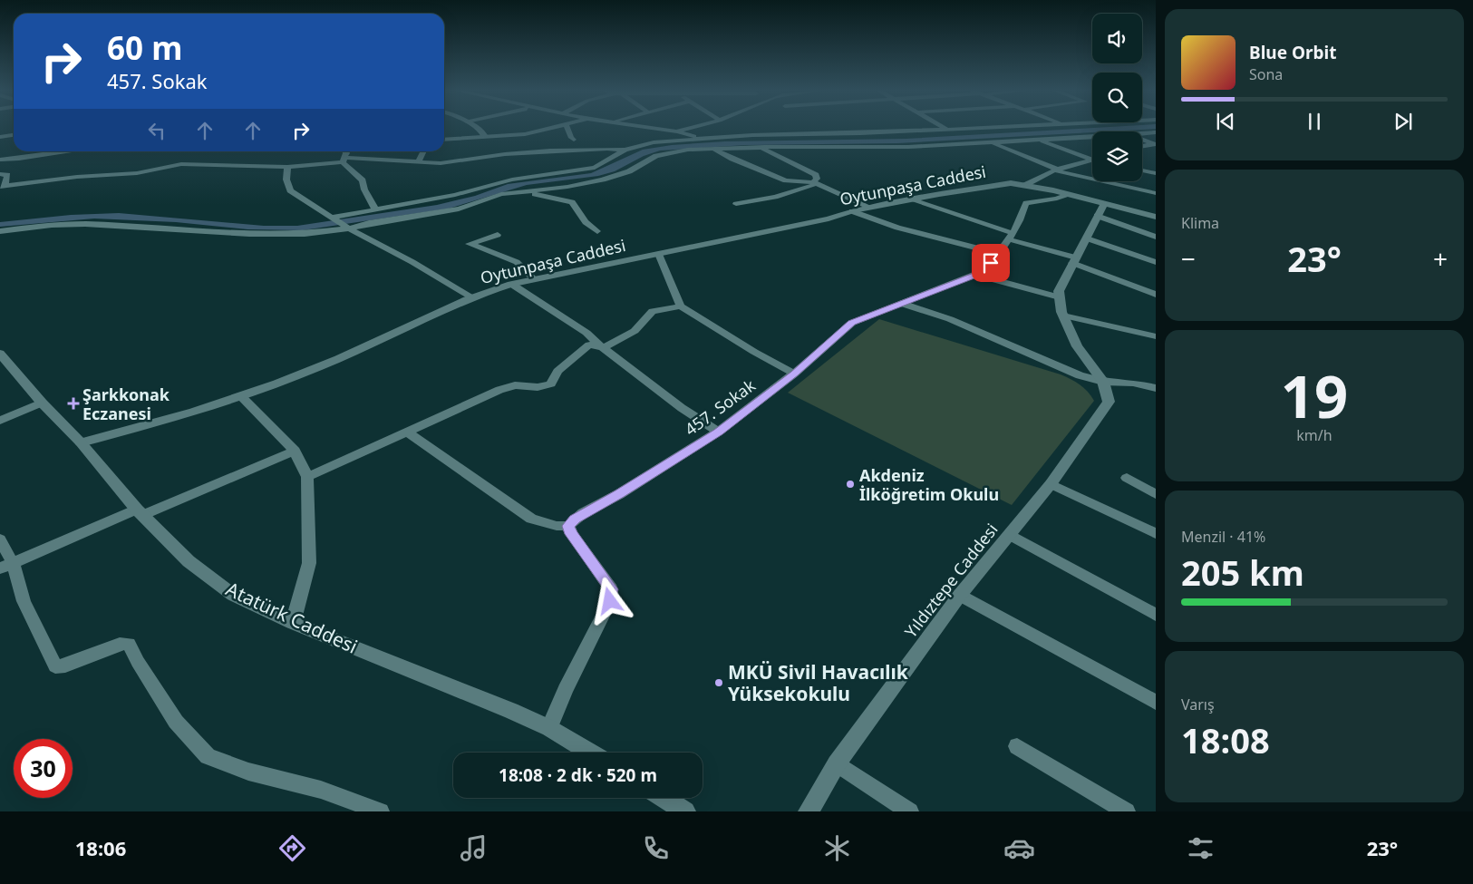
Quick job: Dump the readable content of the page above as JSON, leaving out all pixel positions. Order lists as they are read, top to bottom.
{
  "streets": {
    "street": [
      "Oytunpaşa Caddesi",
      "457. Sokak",
      "Yıldıztepe Caddesi",
      "Atatürk Caddesi"
    ]
  },
  "crossings": [
    ["Oytunpaşa Caddesi", "457. Sokak"],
    ["Oytunpaşa Caddesi", "Yıldıztepe Caddesi"],
    ["Oytunpaşa Caddesi", "Atatürk Caddesi"]
  ],
  "places": {
    "health": ["Şarkkonak Eczanesi"],
    "other": ["Akdeniz İlköğretim Okulu", "MKÜ Sivil Havacılık Yüksekokulu"]
  },
  "page": {
    "turn": ["60 m", "457. Sokak"],
    "song": ["Blue Orbit", "Sona"],
    "tile": [
      "Klima",
      ["19", "km/h"],
      ["Menzil · 41%", "205 km"],
      ["Varış", "18:08"]
    ],
    "heat": ["−", "23°", "+"],
    "limit": "30",
    "trip": "18:08 · 2 dk · 520 m",
    "tabs": ["18:06", "23°"]
  }
}
